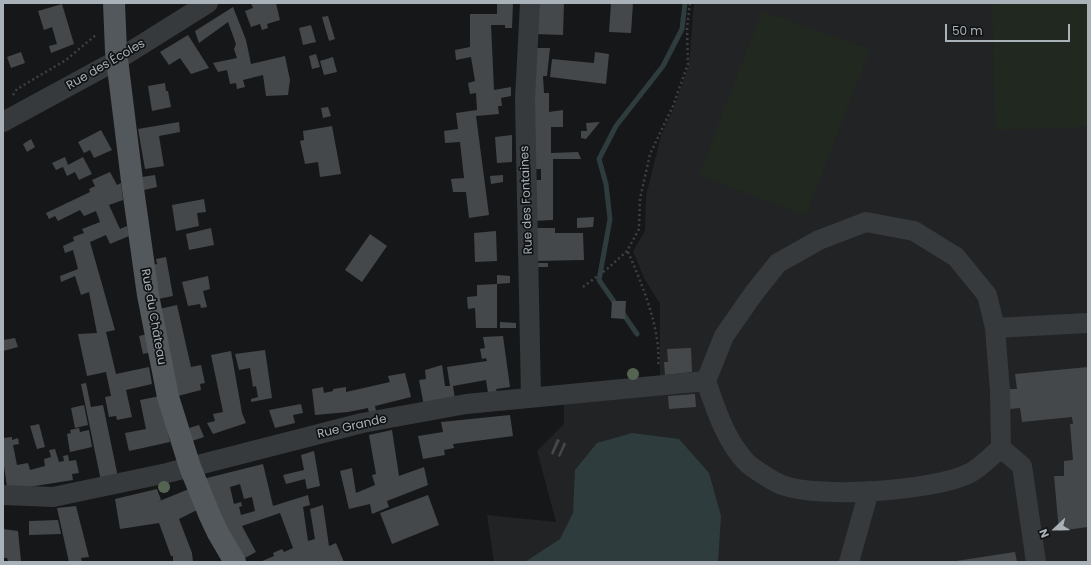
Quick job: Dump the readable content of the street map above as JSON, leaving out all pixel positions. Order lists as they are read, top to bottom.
{
  "streets": {
    "main road": ["Rue du Château"],
    "street": ["Rue des Écoles", "Rue des Fontaines", "Rue Grande"]
  },
  "crossings": [
    ["Rue des Écoles", "Rue du Château"],
    ["Rue des Fontaines", "Rue Grande"],
    ["Rue du Château", "Rue Grande"]
  ],
  "scale_bar": "50 m",
  "north": "left"
}
